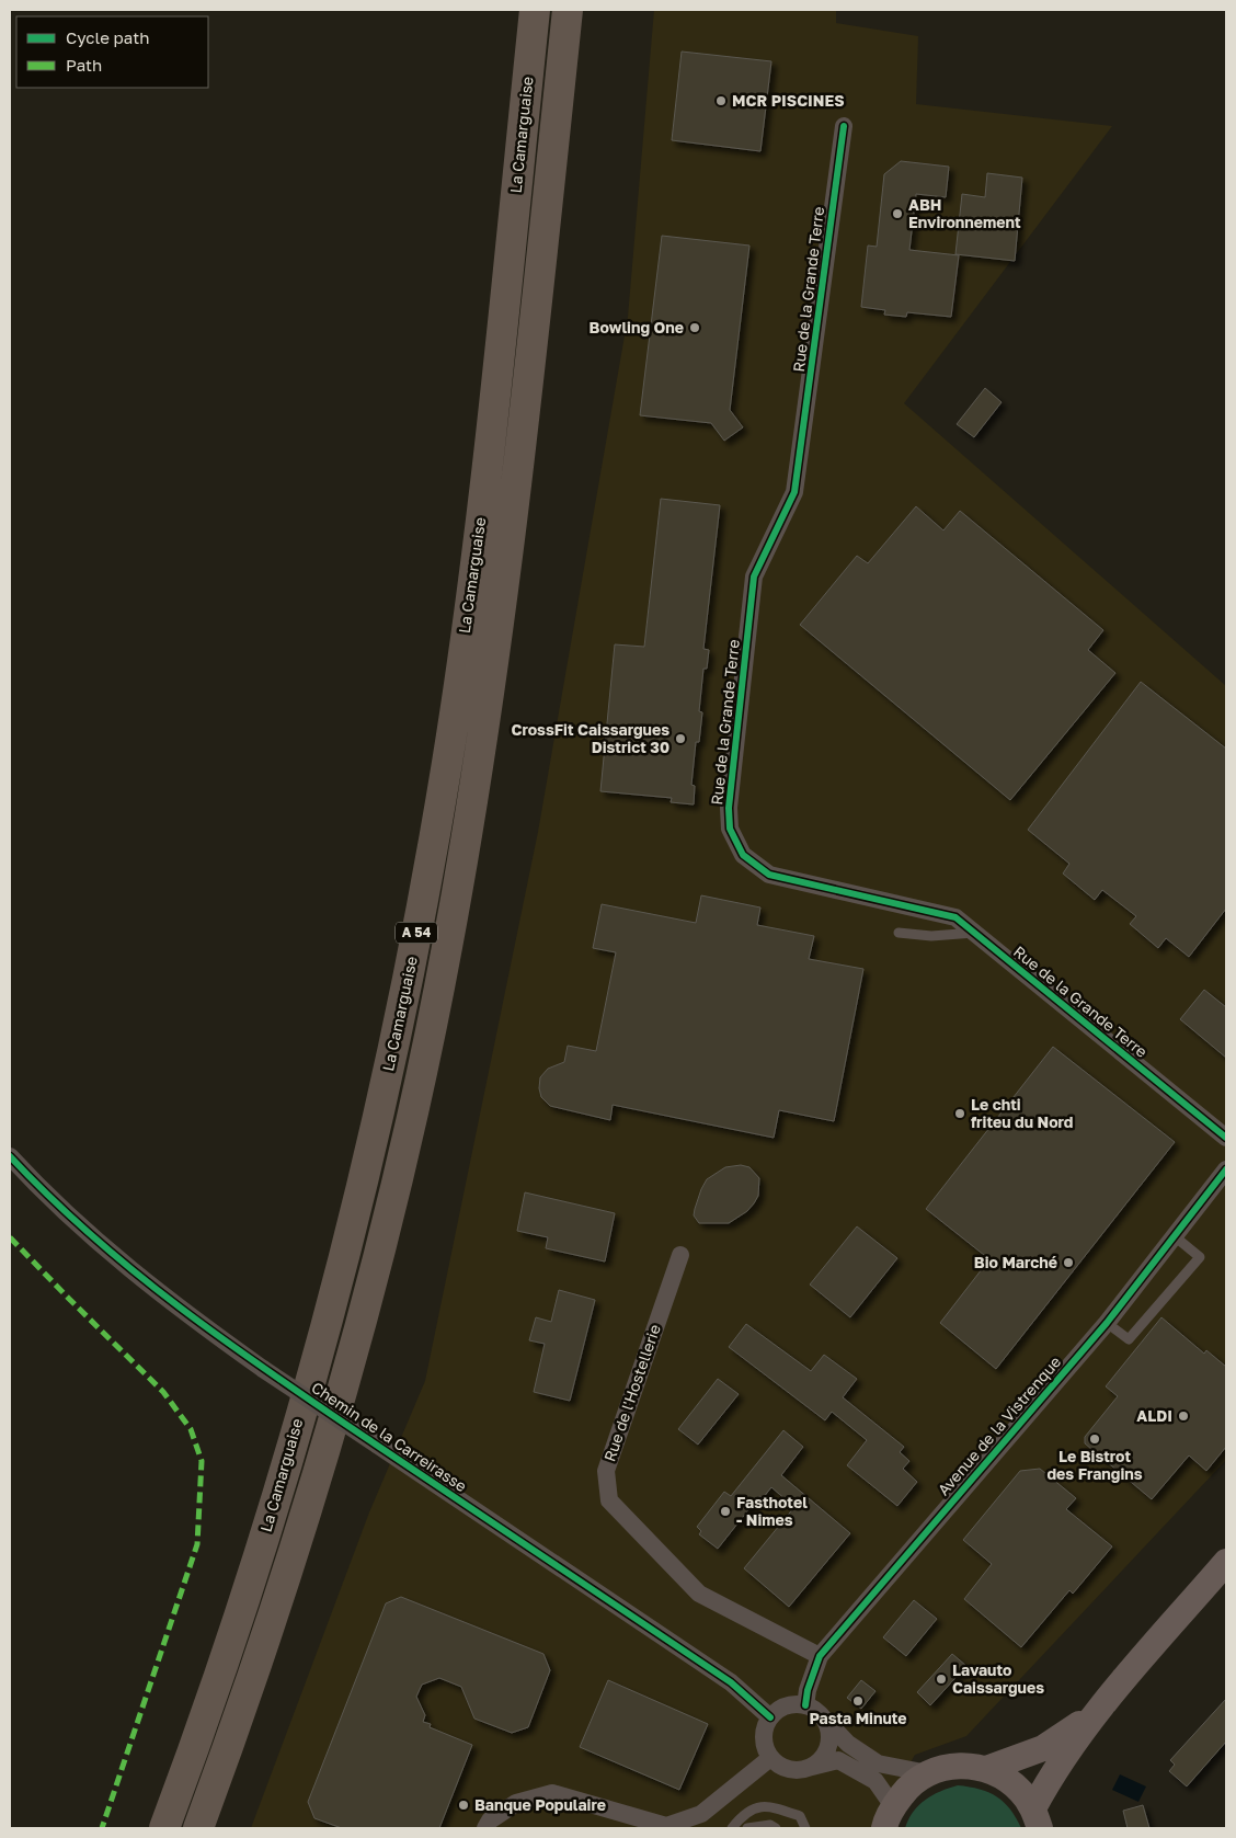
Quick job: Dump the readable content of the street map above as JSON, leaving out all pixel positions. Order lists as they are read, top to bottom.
{
  "streets": {
    "highway": ["La Camarguaise", "A 54"],
    "street": [
      "Rue de la Grande Terre",
      "Rue de l'Hostellerie",
      "Avenue de la Vistrenque",
      "Chemin de la Carreirasse"
    ]
  },
  "crossings": [
    ["Rue de l'Hostellerie", "Avenue de la Vistrenque"],
    ["Avenue de la Vistrenque", "Chemin de la Carreirasse"]
  ],
  "places": [
    "MCR PISCINES",
    "ABH Environnement",
    "Bowling One",
    "CrossFit Caissargues District 30",
    "Le chti friteu du Nord",
    "Bio Marché",
    "ALDI",
    "Le Bistrot des Frangins",
    "Fasthotel - Nimes",
    "Lavauto Caissargues",
    "Pasta Minute",
    "Banque Populaire"
  ],
  "legend": ["Cycle path", "Path"]
}
